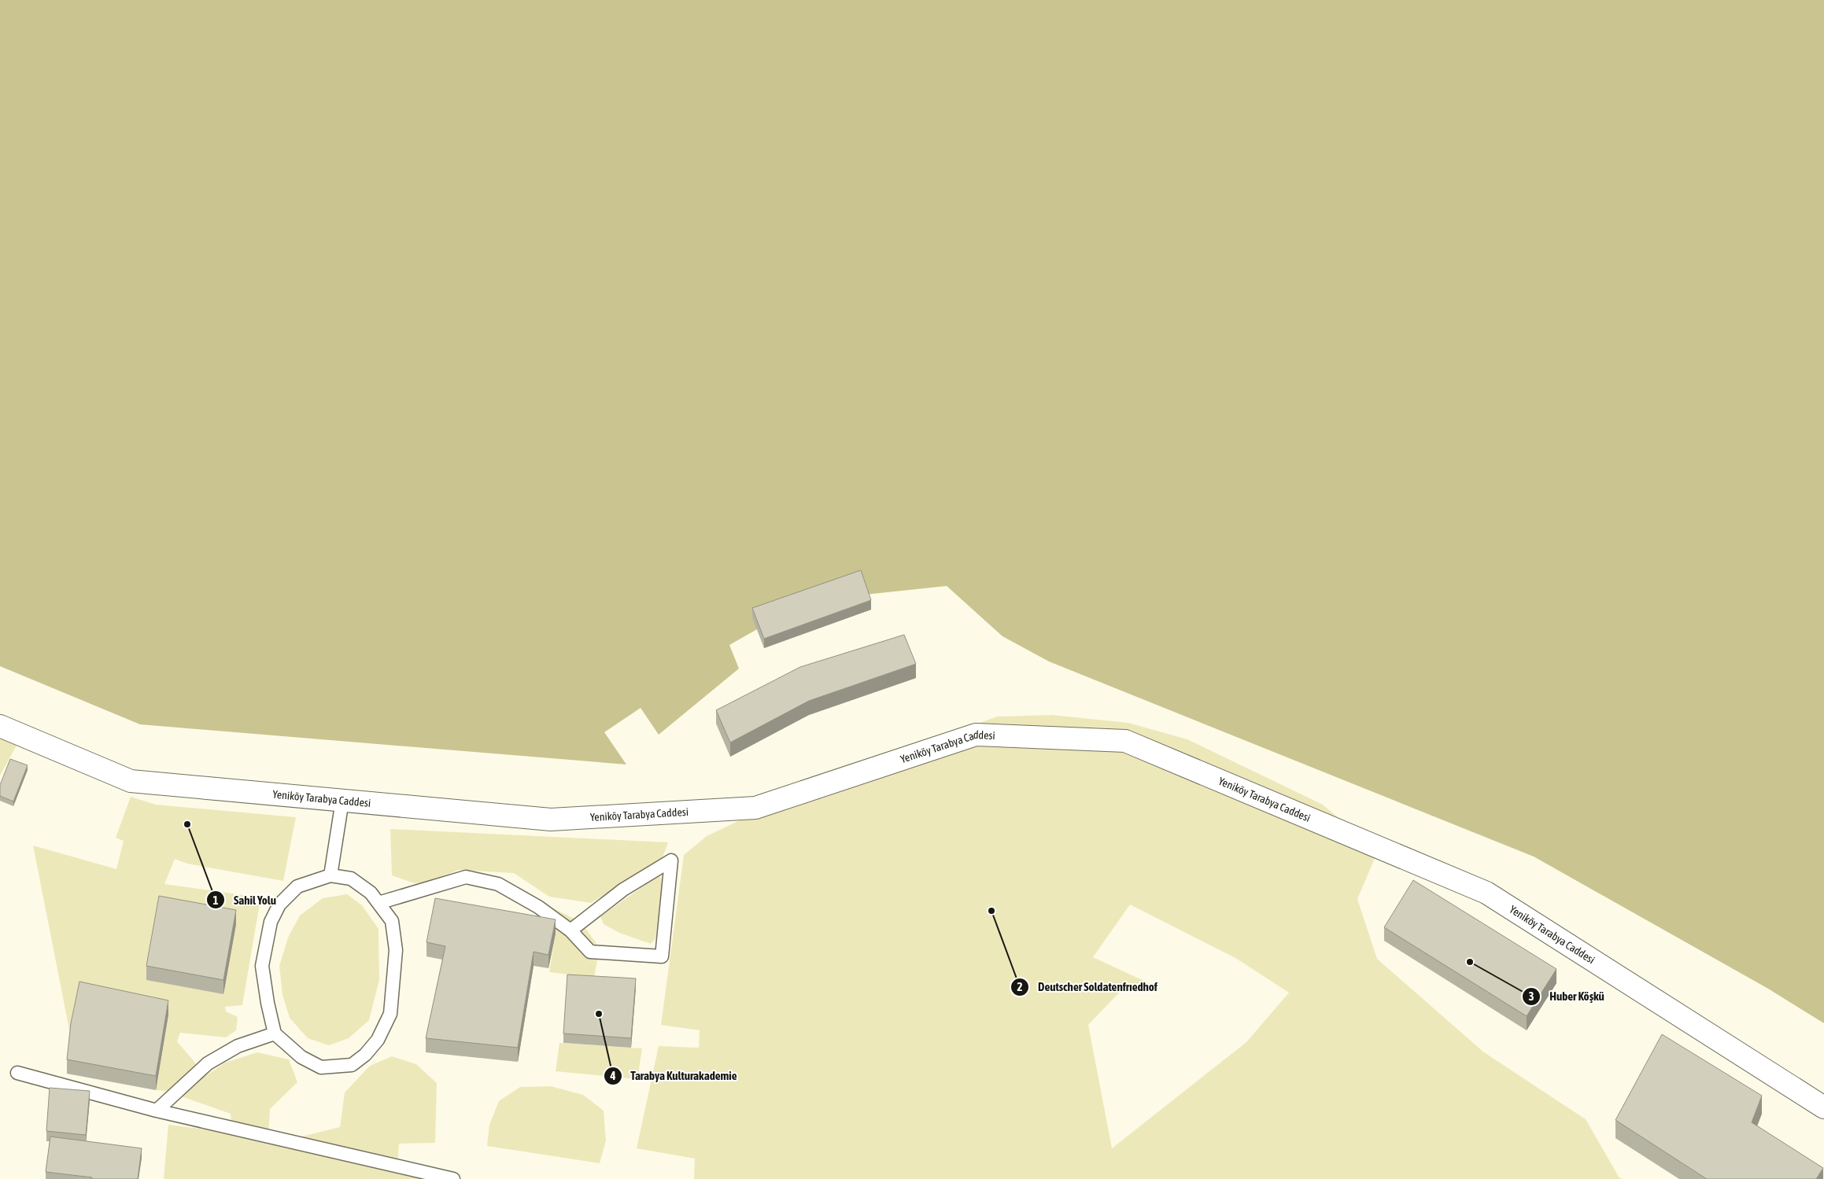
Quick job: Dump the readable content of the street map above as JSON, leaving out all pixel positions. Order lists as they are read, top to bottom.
{
  "streets": {
    "main road": ["Yeniköy Tarabya Caddesi"]
  },
  "places": [
    "Sahil Yolu",
    "Deutscher Soldatenfrıedhof",
    "Huber Köşkü",
    "Tarabya Kulturakademie"
  ]
}
